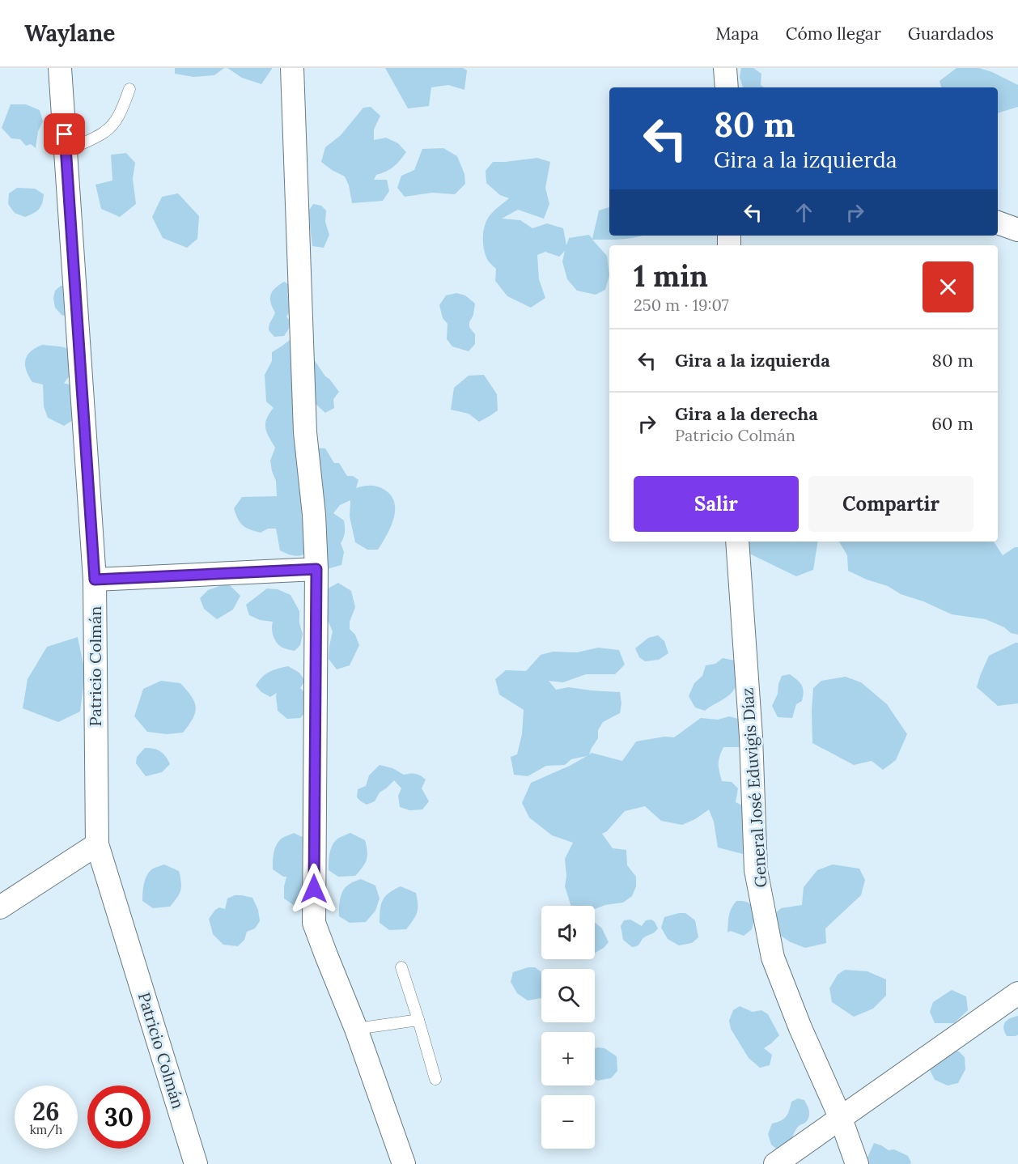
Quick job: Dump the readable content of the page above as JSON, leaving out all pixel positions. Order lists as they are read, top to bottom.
{
  "streets": {
    "street": ["Patricio Colmán", "General José Eduvigis Díaz"]
  },
  "page": {
    "header": "Waylane",
    "nav": ["Mapa", "Cómo llegar", "Guardados"],
    "turn": ["80 m", "Gira a la izquierda"],
    "heading": ["1 min", "250 m · 19:07"],
    "list": [
      {
        "name": "Gira a la izquierda",
        "value": "80 m"
      },
      {
        "name": "Gira a la derecha",
        "note": "Patricio Colmán",
        "value": "60 m"
      }
    ],
    "buttons": ["Salir", "Compartir"],
    "map_buttons": ["+", "−"],
    "speed": "26 km/h",
    "limit": "30"
  }
}
